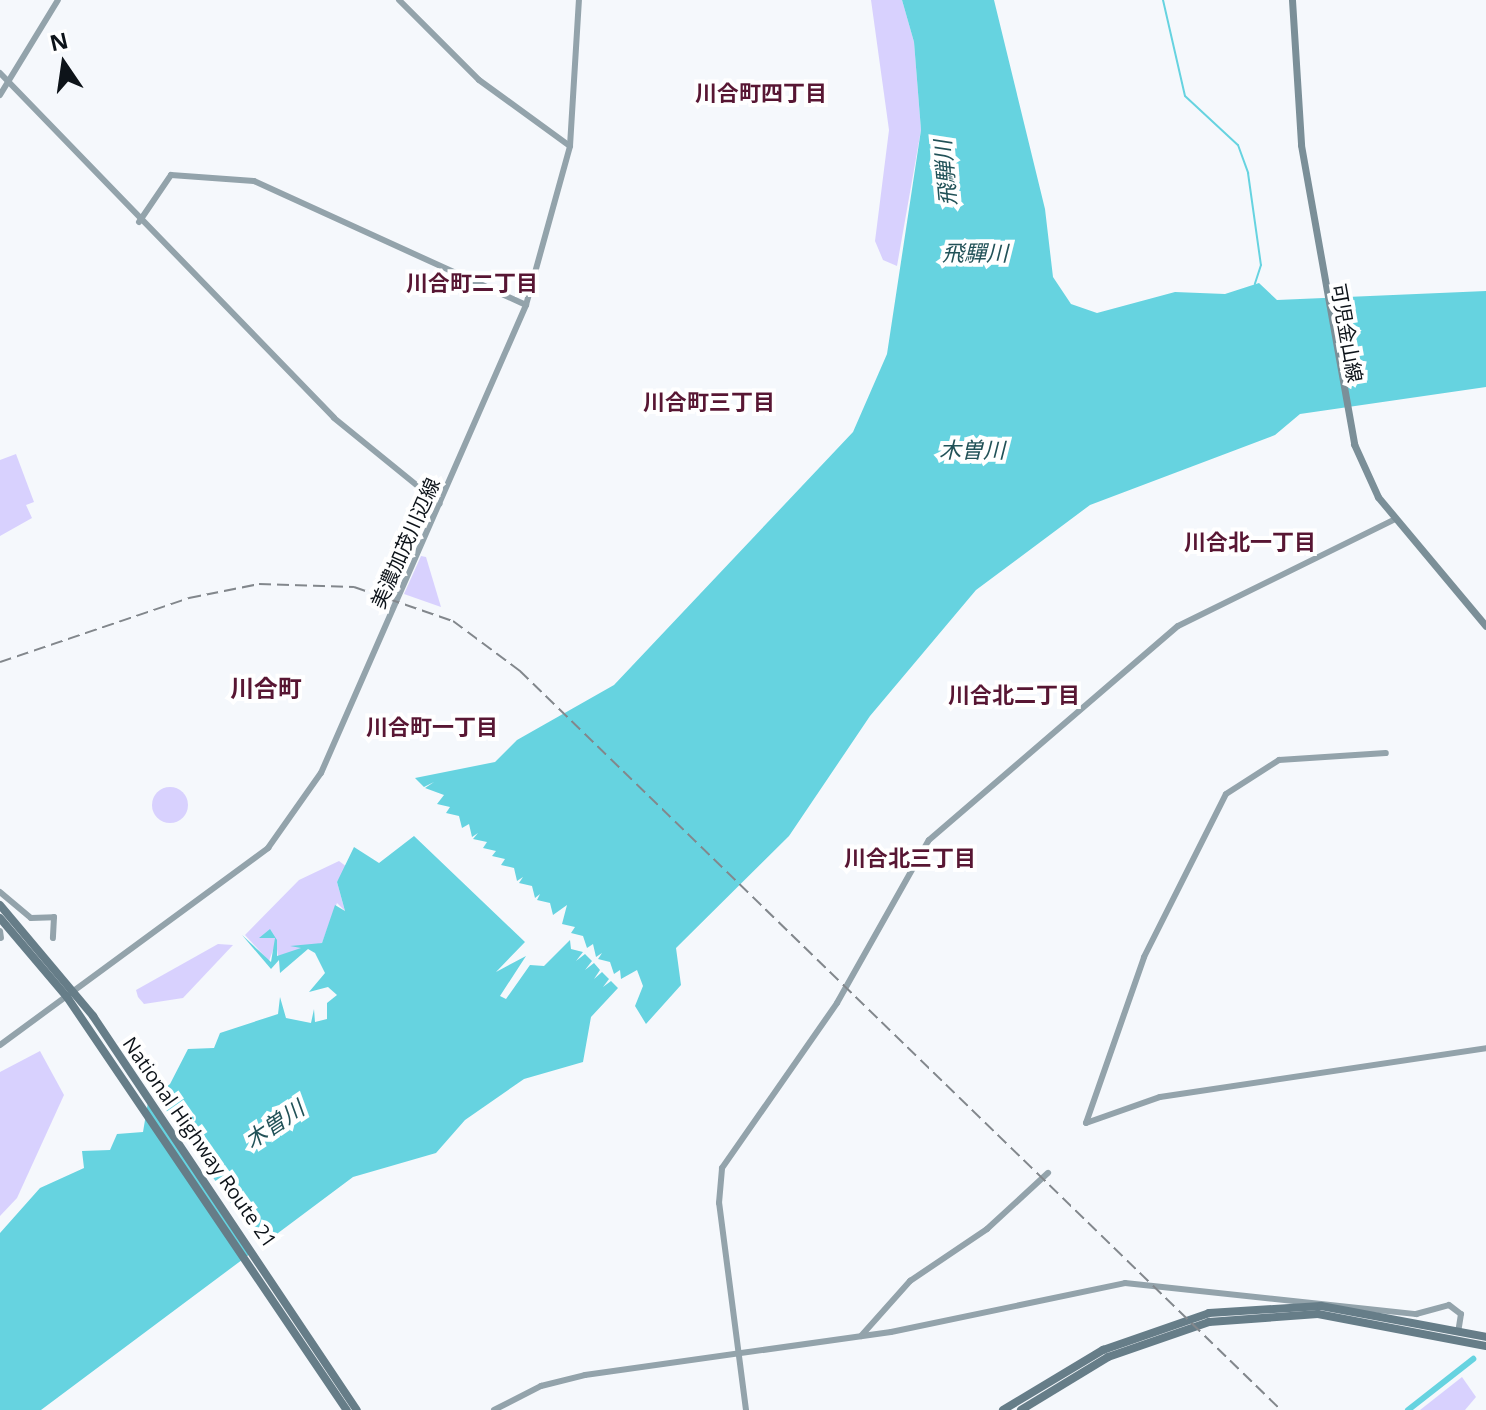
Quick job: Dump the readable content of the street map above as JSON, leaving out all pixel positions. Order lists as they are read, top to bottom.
{
  "streets": {
    "highway": ["National Highway Route 21"],
    "main road": ["可児金山線"],
    "street": ["美濃加茂川辺線"]
  },
  "crossings": [
    ["美濃加茂川辺線", "National Highway Route 21"]
  ],
  "districts": [
    "川合町四丁目",
    "川合町二丁目",
    "川合町三丁目",
    "川合北一丁目",
    "川合町",
    "川合北二丁目",
    "川合町一丁目",
    "川合北三丁目"
  ],
  "water": ["飛騨川", "飛驒川", "木曽川"],
  "north": "top"
}
